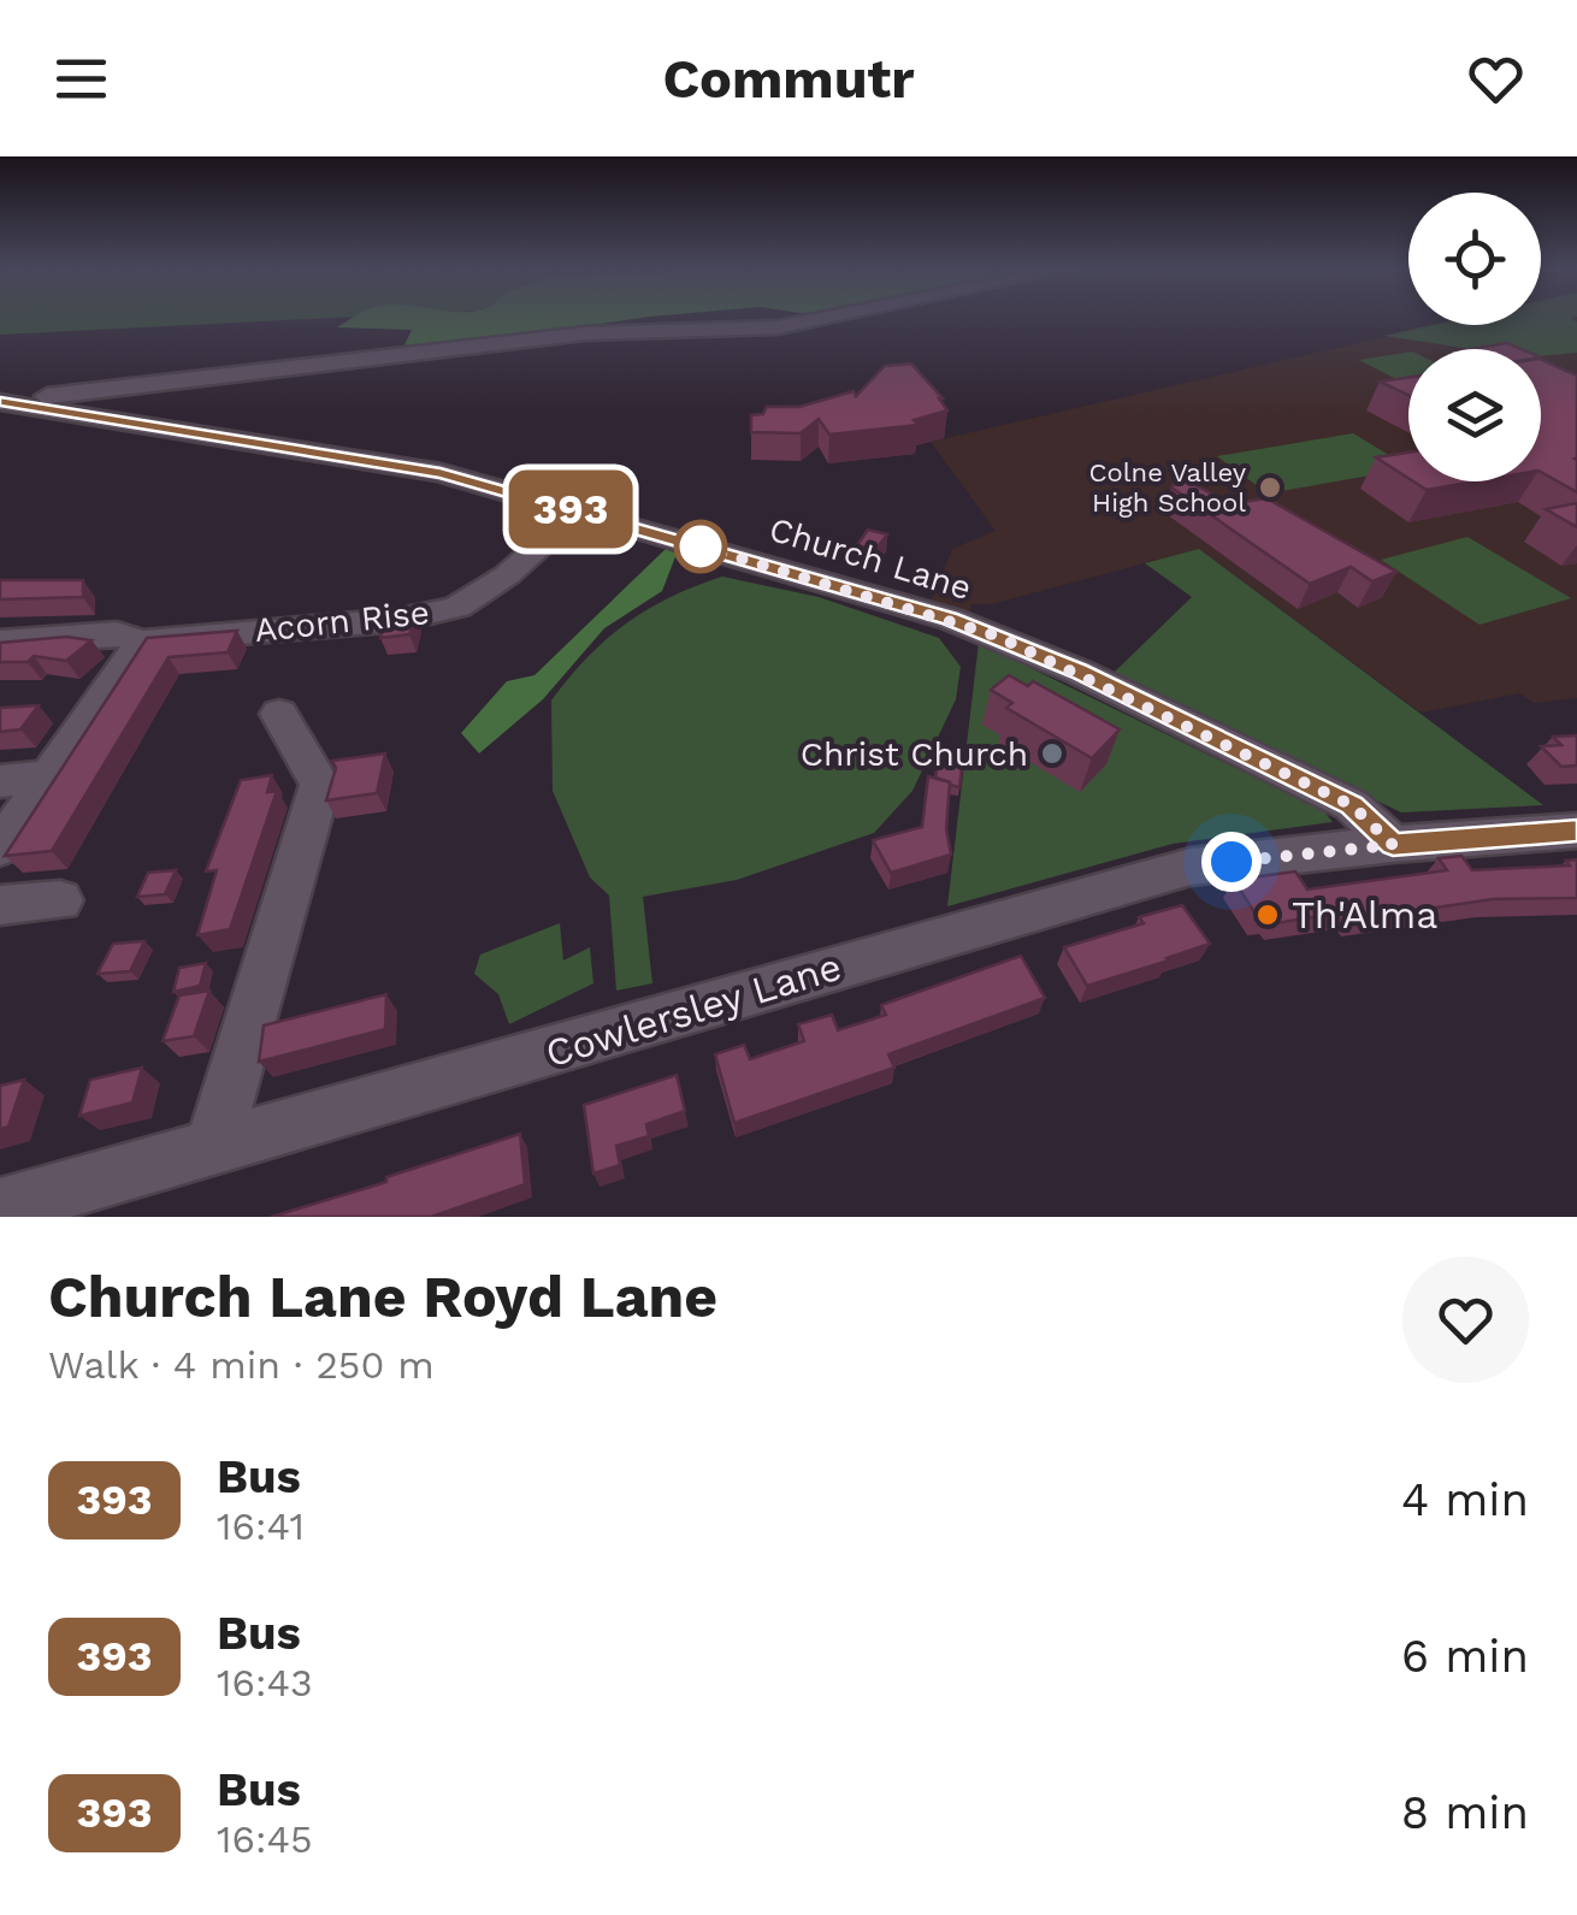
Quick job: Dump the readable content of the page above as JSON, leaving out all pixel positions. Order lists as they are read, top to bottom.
{
  "streets": {
    "street": ["Church Lane", "Acorn Rise", "Cowlersley Lane"]
  },
  "crossings": [
    ["Church Lane", "Acorn Rise"],
    ["Church Lane", "Cowlersley Lane"]
  ],
  "places": ["Colne Valley High School", "Christ Church", "Th'Alma"],
  "lines": ["bus line 393"],
  "page": {
    "header": "Commutr",
    "on_map": "393",
    "heading": ["Church Lane Royd Lane", "Walk · 4 min · 250 m"],
    "list": [
      {
        "mark": "393",
        "name": "Bus",
        "note": "16:41",
        "value": "4 min"
      },
      {
        "mark": "393",
        "name": "Bus",
        "note": "16:43",
        "value": "6 min"
      },
      {
        "mark": "393",
        "name": "Bus",
        "note": "16:45",
        "value": "8 min"
      }
    ]
  }
}
